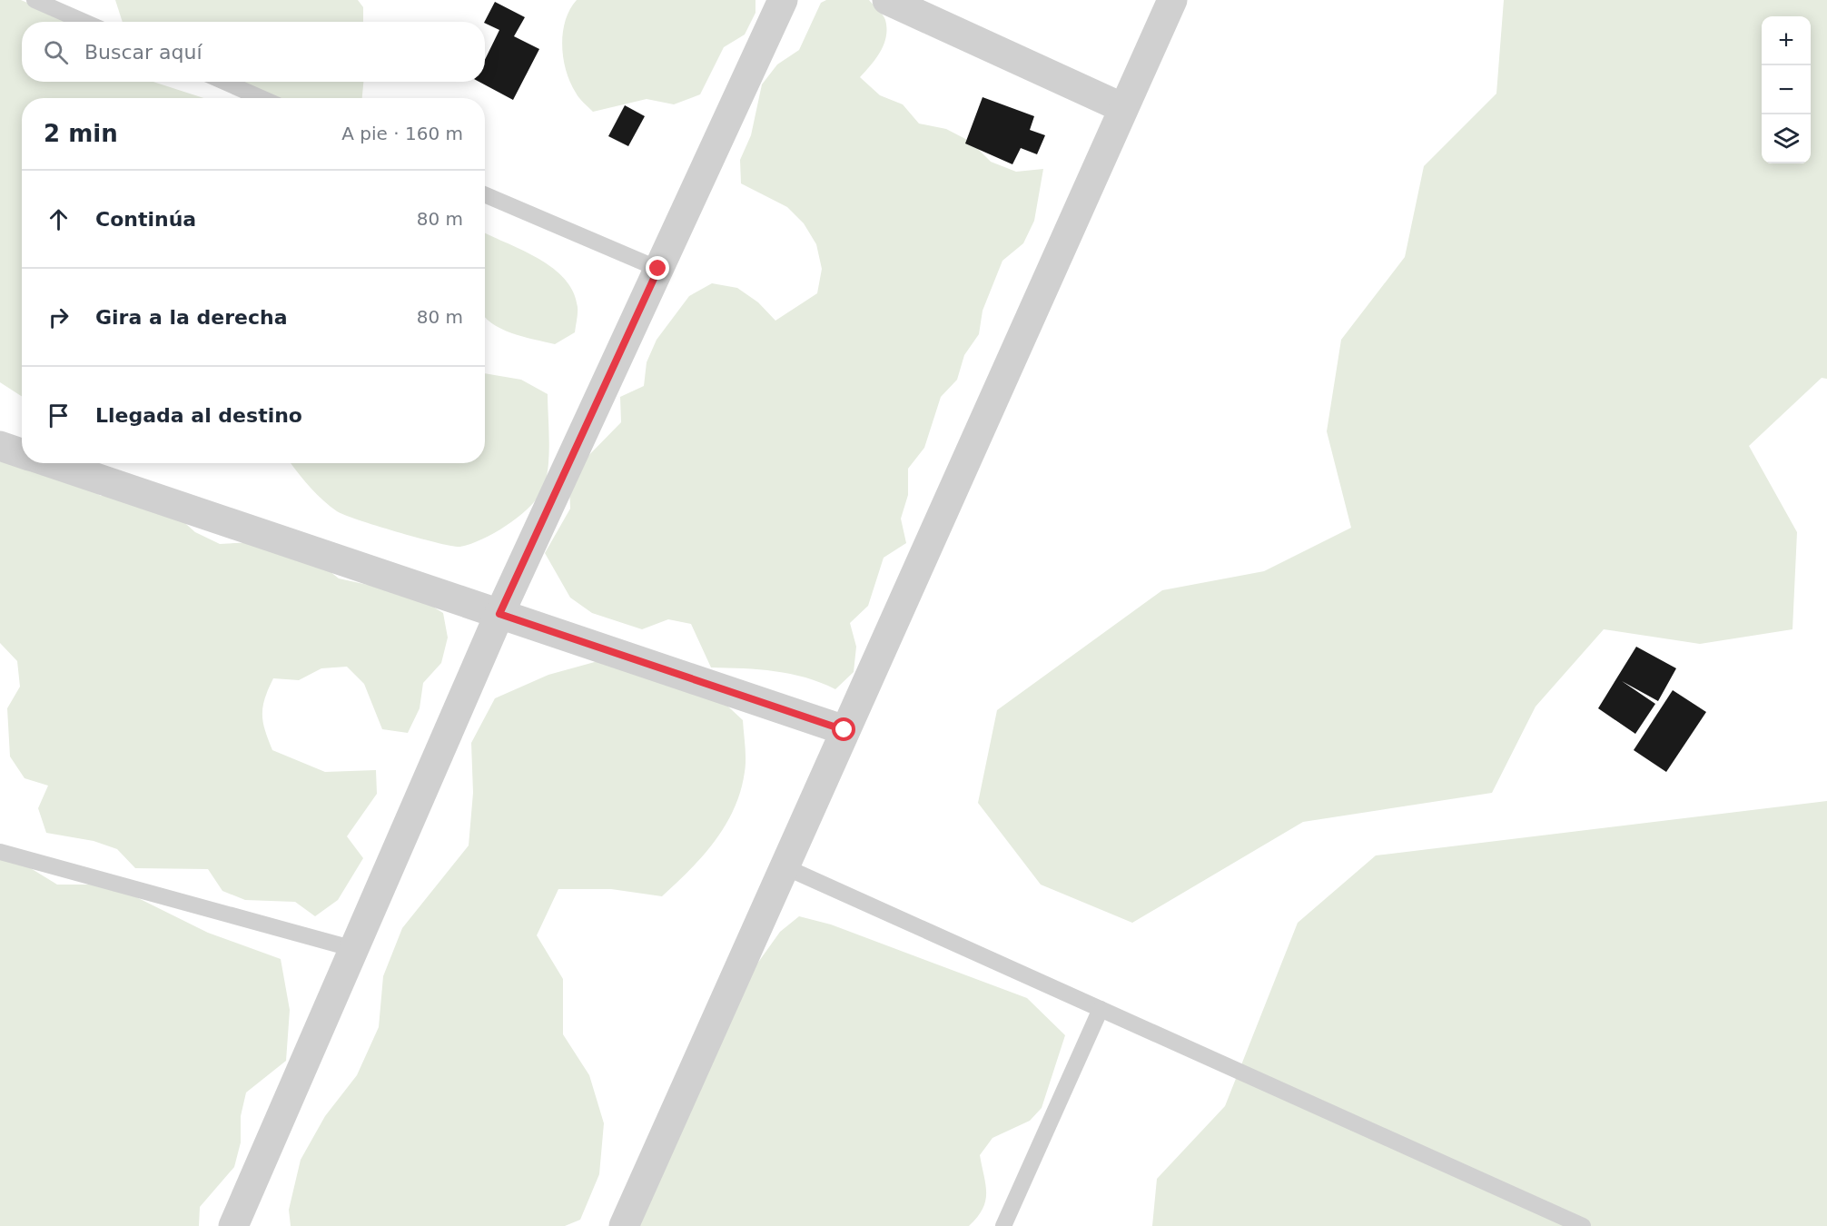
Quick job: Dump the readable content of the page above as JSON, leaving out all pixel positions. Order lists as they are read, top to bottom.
{
  "page": {
    "map_buttons": ["+", "−"],
    "search": "Buscar aquí",
    "heading": ["2 min", "A pie · 160 m"],
    "list": [
      ["Continúa", "80 m"],
      ["Gira a la derecha", "80 m"],
      "Llegada al destino"
    ]
  }
}
